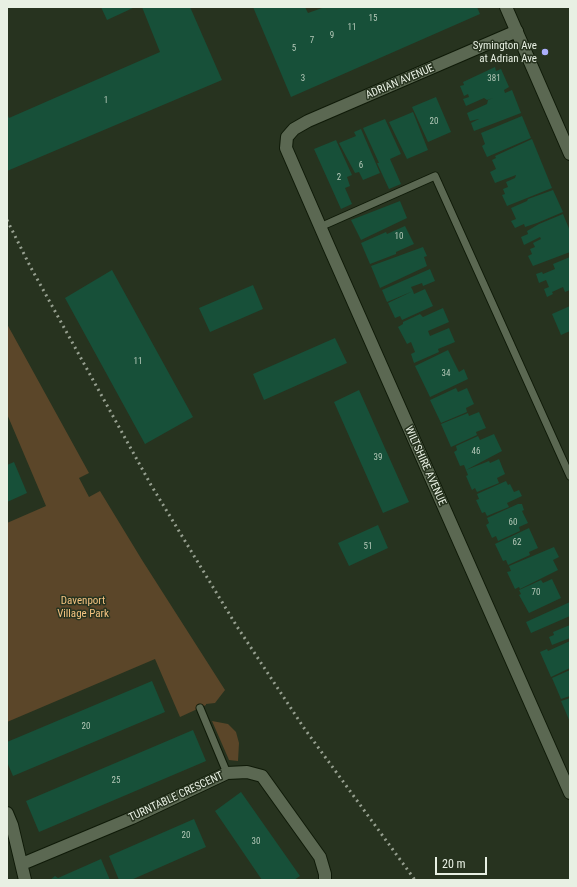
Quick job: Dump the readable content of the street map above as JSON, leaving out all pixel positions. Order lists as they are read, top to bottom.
{
  "streets": {
    "street": ["ADRIAN AVENUE", "WILTSHIRE AVENUE", "TURNTABLE CRESCENT"]
  },
  "crossings": [
    ["ADRIAN AVENUE", "WILTSHIRE AVENUE"]
  ],
  "parks": ["Davenport Village Park"],
  "places": ["Symington Ave at Adrian Ave"],
  "house_numbers": [
    "15",
    "11",
    "9",
    "7",
    "5",
    "3",
    "381",
    "1",
    "20",
    "6",
    "2",
    "10",
    "11",
    "34",
    "46",
    "39",
    "60",
    "62",
    "51",
    "70",
    "20",
    "25",
    "20",
    "30"
  ],
  "scale_bar": "20 m"
}
